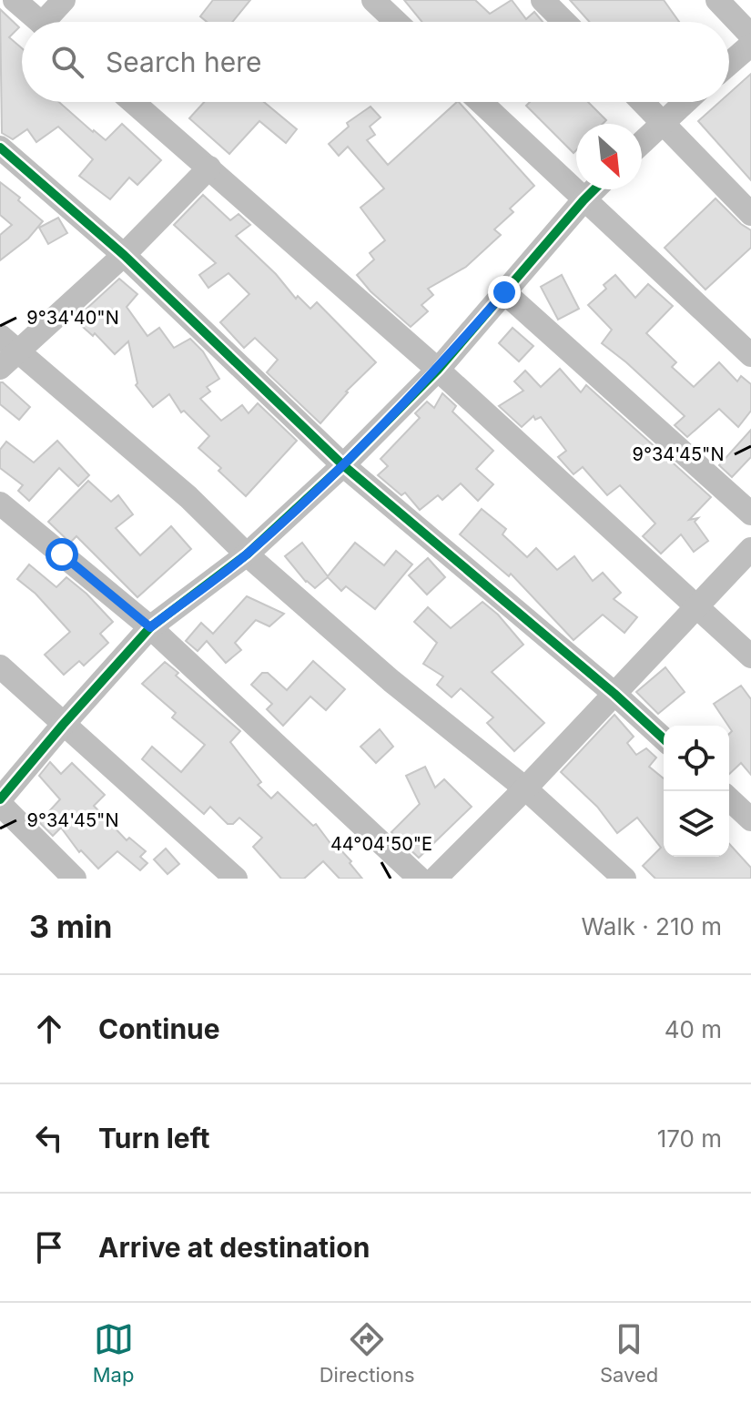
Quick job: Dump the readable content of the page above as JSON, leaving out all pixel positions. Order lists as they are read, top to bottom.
{
  "north": "bottom right",
  "page": {
    "search": "Search here",
    "heading": ["3 min", "Walk · 210 m"],
    "list": [
      ["Continue", "40 m"],
      ["Turn left", "170 m"],
      "Arrive at destination"
    ],
    "nav": ["Map", "Directions", "Saved"]
  },
  "coordinates": ["9°34'40\"N", "9°34'45\"N", "44°04'50\"E"]
}
